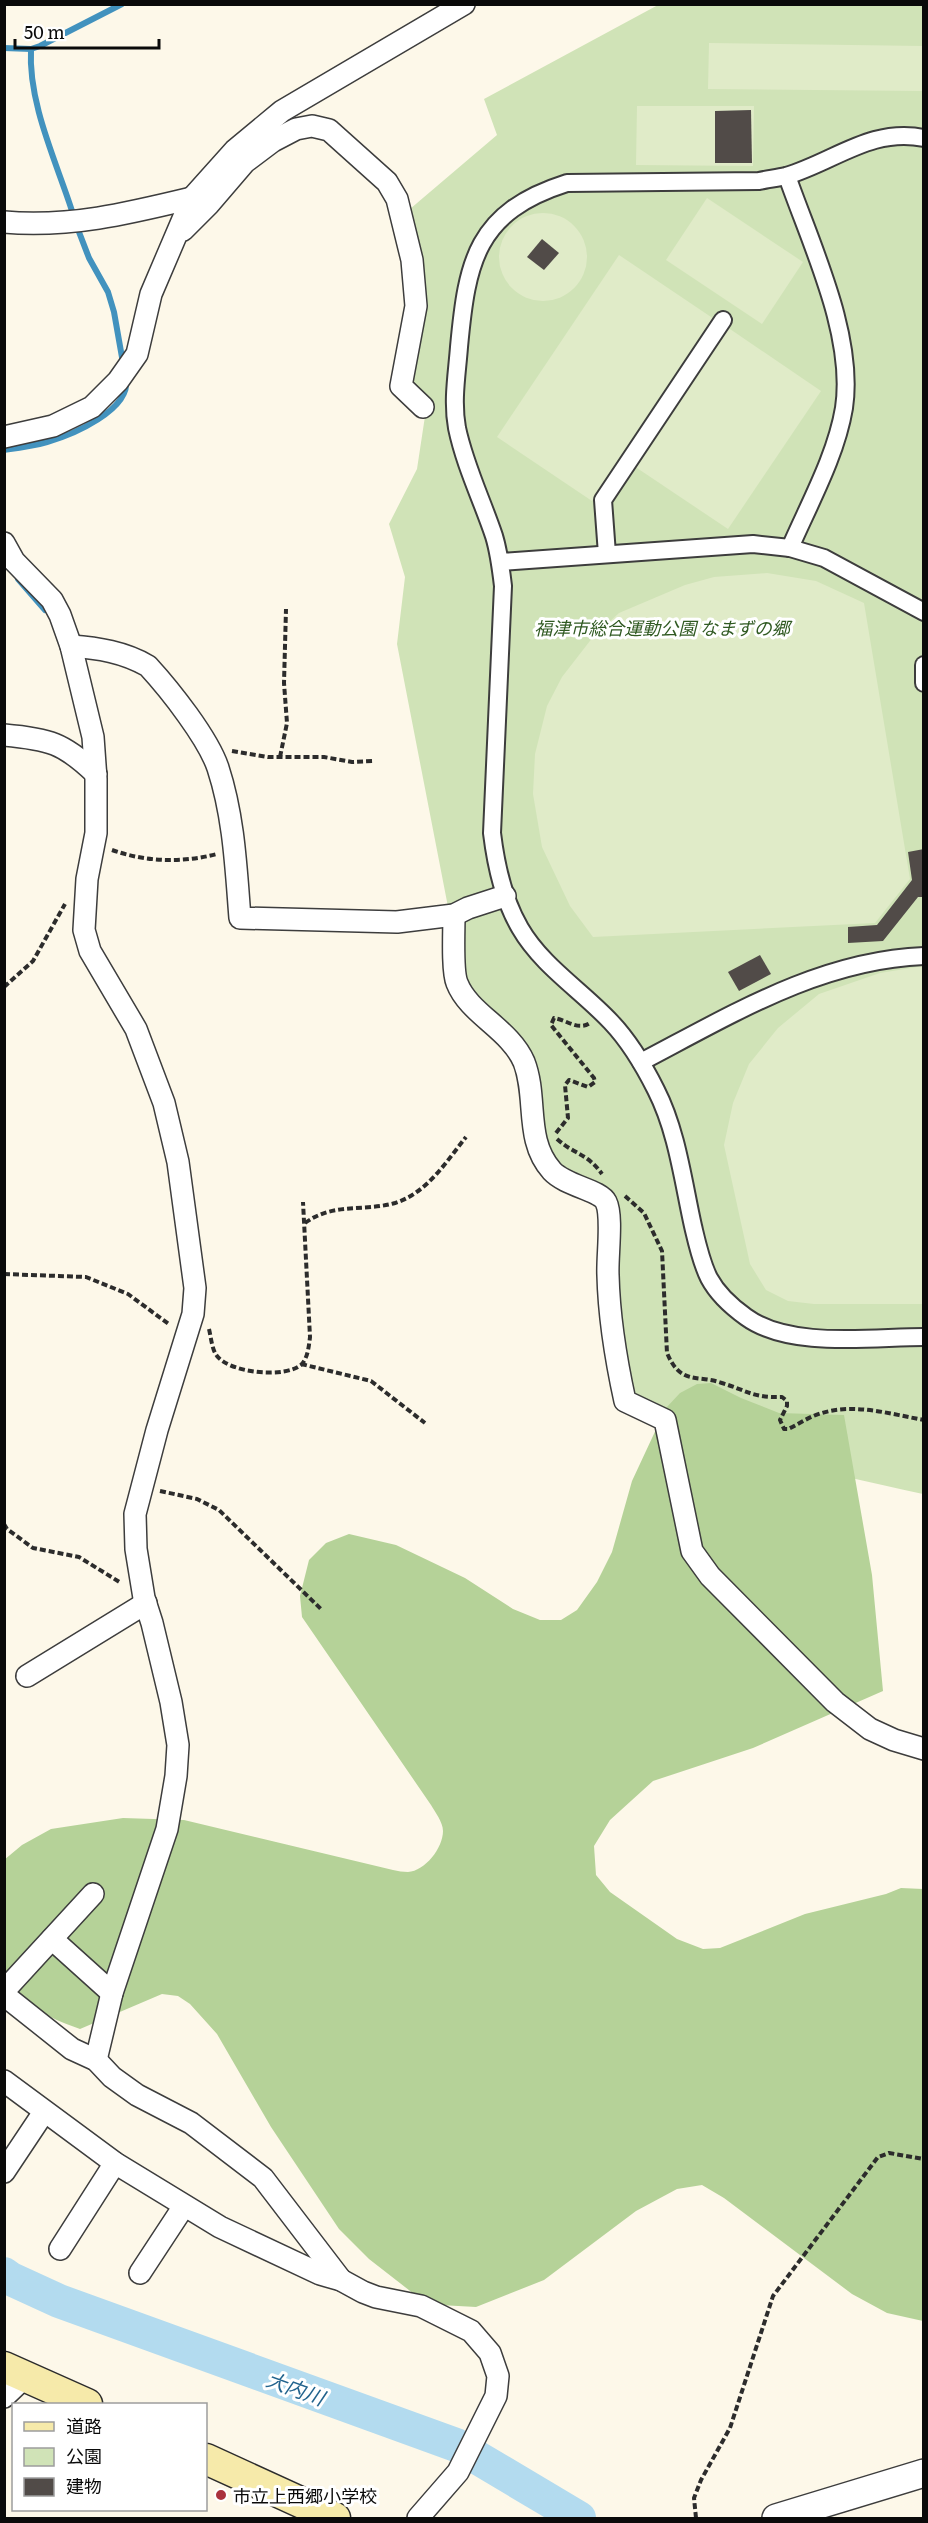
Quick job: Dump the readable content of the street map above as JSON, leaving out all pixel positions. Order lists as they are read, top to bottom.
{
  "water": ["大内川"],
  "parks": ["福津市総合運動公園 なまずの郷"],
  "places": ["市立上西郷小学校"],
  "legend": ["道路", "公園", "建物"],
  "scale_bar": "50 m"
}
